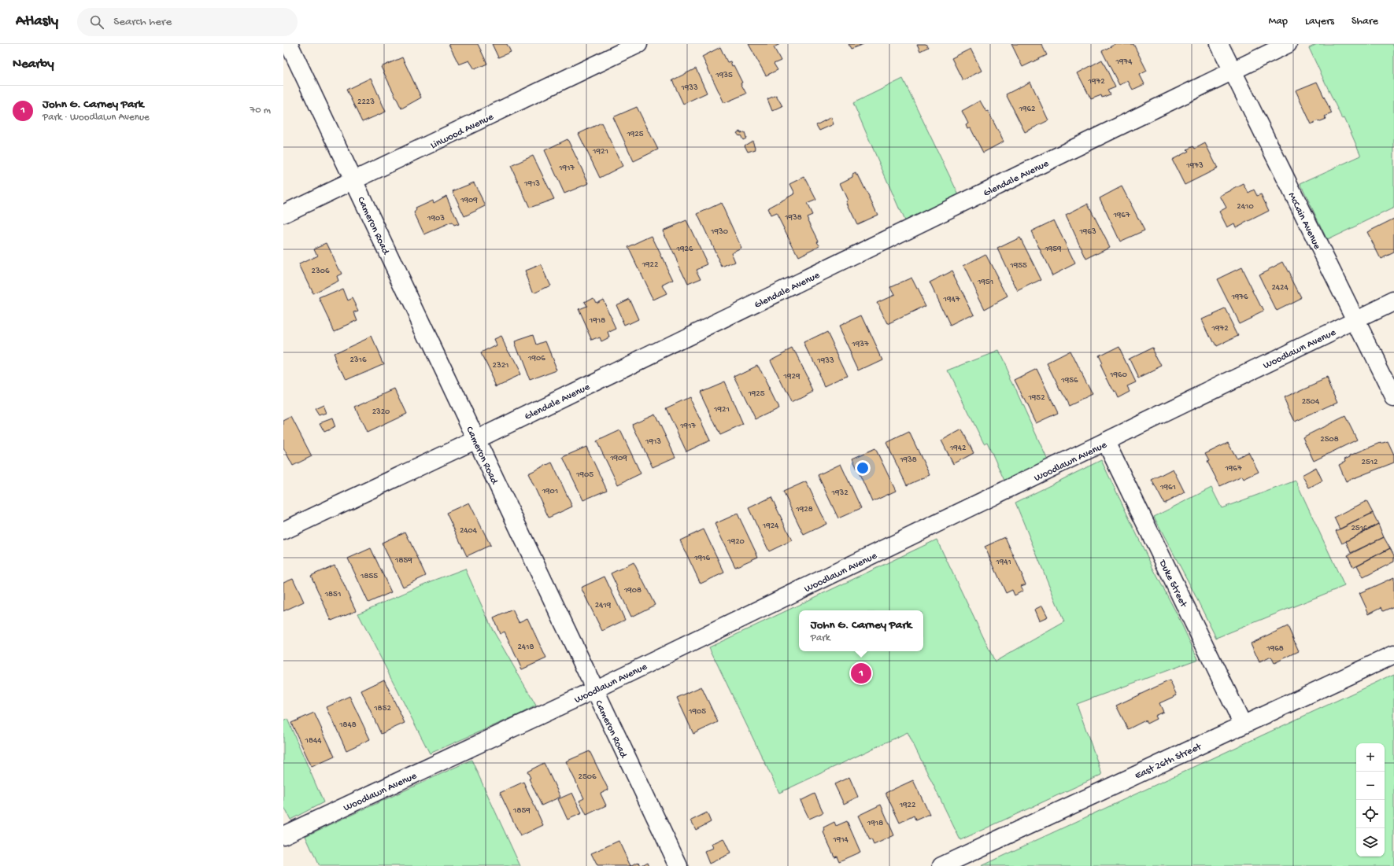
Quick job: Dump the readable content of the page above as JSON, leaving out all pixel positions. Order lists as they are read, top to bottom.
{
  "streets": {
    "street": [
      "Linwood Avenue",
      "Glendale Avenue",
      "McCain Avenue",
      "Cameron Road",
      "Woodlawn Avenue",
      "Duke Street",
      "East 26th Street"
    ]
  },
  "crossings": [
    ["Linwood Avenue", "Cameron Road"],
    ["Glendale Avenue", "McCain Avenue"],
    ["Glendale Avenue", "Cameron Road"],
    ["McCain Avenue", "Woodlawn Avenue"],
    ["Cameron Road", "Woodlawn Avenue"],
    ["Woodlawn Avenue", "Duke Street"],
    ["Duke Street", "East 26th Street"]
  ],
  "house_numbers": [
    "1974",
    "1935",
    "1972",
    "1933",
    "2223",
    "1962",
    "1925",
    "1921",
    "1973",
    "1917",
    "1913",
    "1909",
    "2410",
    "1967",
    "1938",
    "1903",
    "1930",
    "1963",
    "1926",
    "1959",
    "1922",
    "1955",
    "2306",
    "1951",
    "2424",
    "1976",
    "1947",
    "1918",
    "1972",
    "1937",
    "1906",
    "2316",
    "1933",
    "2321",
    "1960",
    "1929",
    "1956",
    "1925",
    "1952",
    "2504",
    "1921",
    "2320",
    "1917",
    "2508",
    "1913",
    "1942",
    "1909",
    "1938",
    "2512",
    "1967",
    "1905",
    "1961",
    "1901",
    "1932",
    "1928",
    "1924",
    "2516",
    "2404",
    "1920",
    "1916",
    "1859",
    "1941",
    "1855",
    "1908",
    "1851",
    "2419",
    "2418",
    "1968",
    "1852",
    "1905",
    "1848",
    "1844",
    "2506",
    "1922",
    "1859",
    "1918",
    "1914"
  ],
  "page": {
    "header": "Atlasly",
    "search": "Search here",
    "nav": ["Map", "Layers", "Share"],
    "heading": "Nearby",
    "list": [
      {
        "mark": "1",
        "name": "John G. Carney Park",
        "note": "Park · Woodlawn Avenue",
        "value": "70 m"
      }
    ],
    "popup": ["John G. Carney Park", "Park"],
    "pins": "1",
    "map_buttons": ["+", "−"]
  }
}
